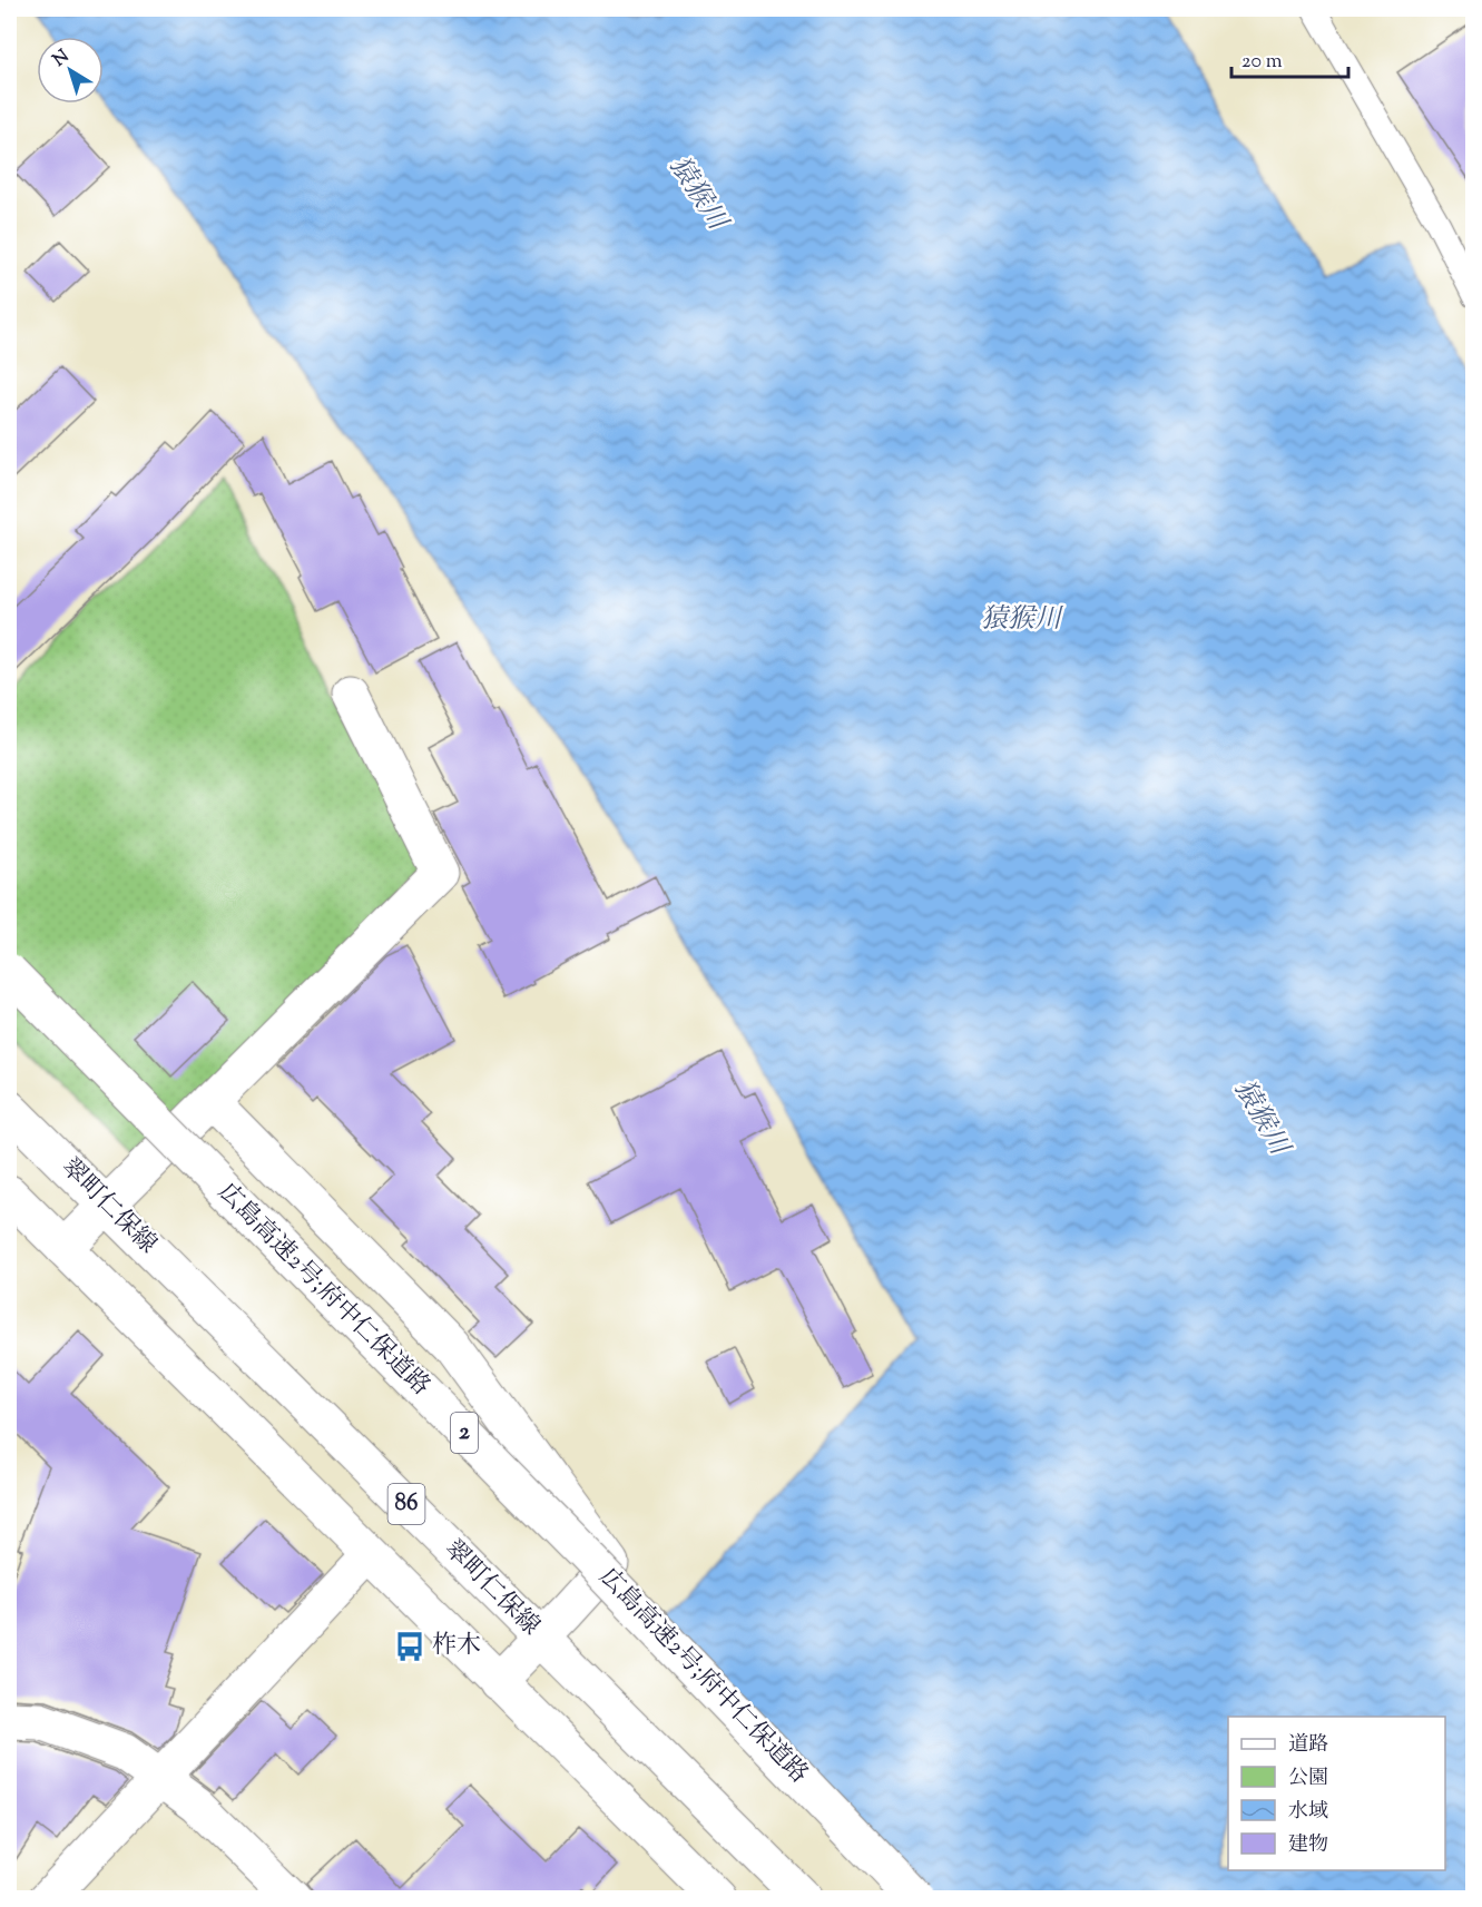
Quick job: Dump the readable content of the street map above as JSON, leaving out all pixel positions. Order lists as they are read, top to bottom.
{
  "streets": {
    "main road": [
      "翠町仁保線",
      "広島高速2号;府中仁保道路",
      "2",
      "86"
    ]
  },
  "water": ["猿猴川"],
  "places": {
    "bus stop": ["柞木"]
  },
  "legend": [
    "道路",
    "公園",
    "水域",
    "建物"
  ],
  "scale_bar": "20 m",
  "north": "top left"
}
